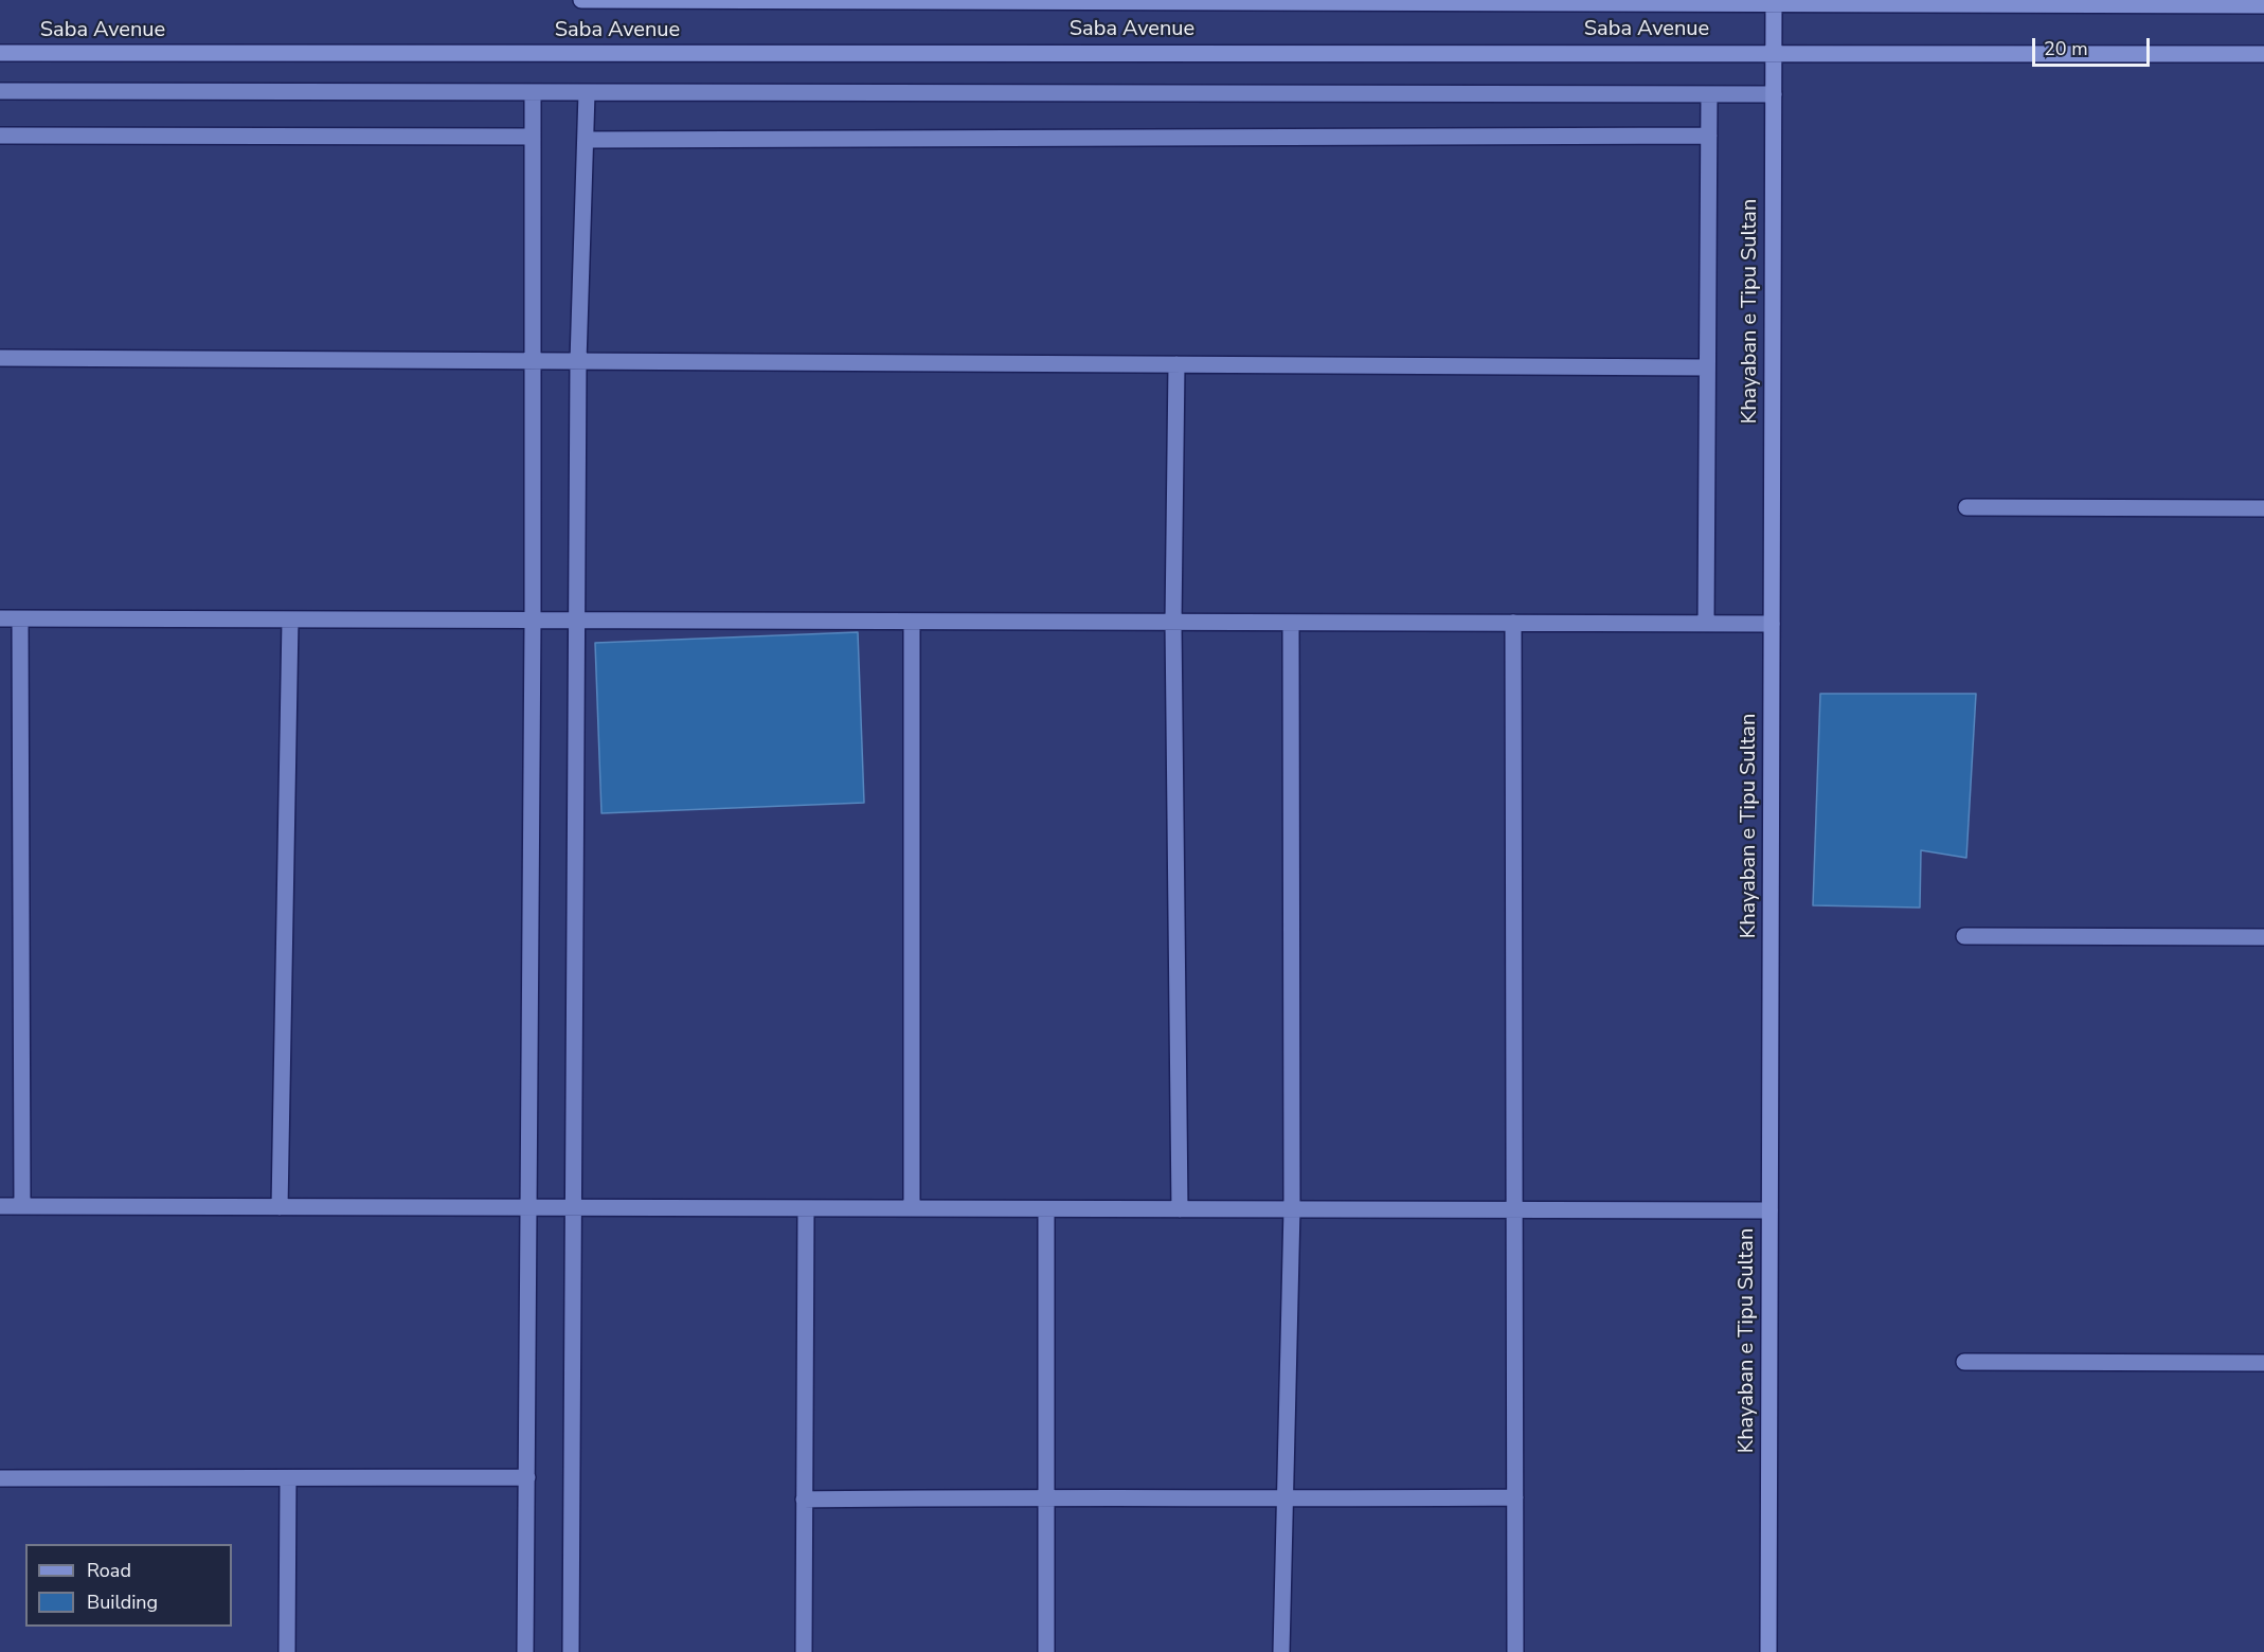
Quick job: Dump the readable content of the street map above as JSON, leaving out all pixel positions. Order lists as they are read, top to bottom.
{
  "streets": {
    "main road": ["Saba Avenue", "Khayaban e Tipu Sultan"]
  },
  "crossings": [
    ["Saba Avenue", "Khayaban e Tipu Sultan"]
  ],
  "legend": ["Road", "Building"],
  "scale_bar": "20 m"
}
